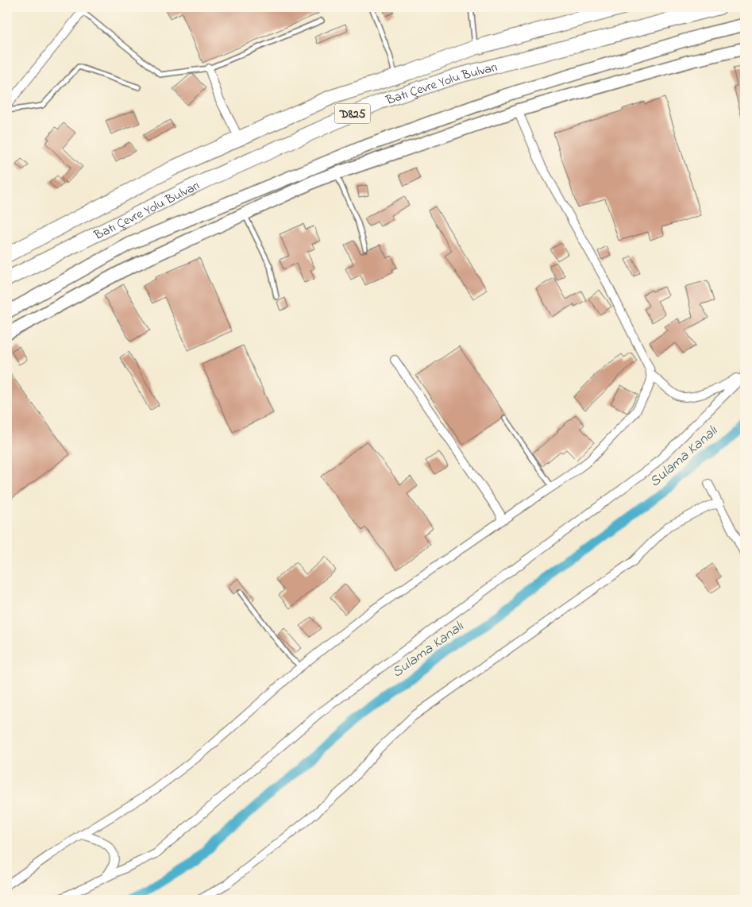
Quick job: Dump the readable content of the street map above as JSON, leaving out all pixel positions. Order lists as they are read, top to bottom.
{
  "streets": {
    "highway": ["Batı Çevre Yolu Bulvarı", "D825"]
  },
  "water": ["Sulama Kanalı"]
}
